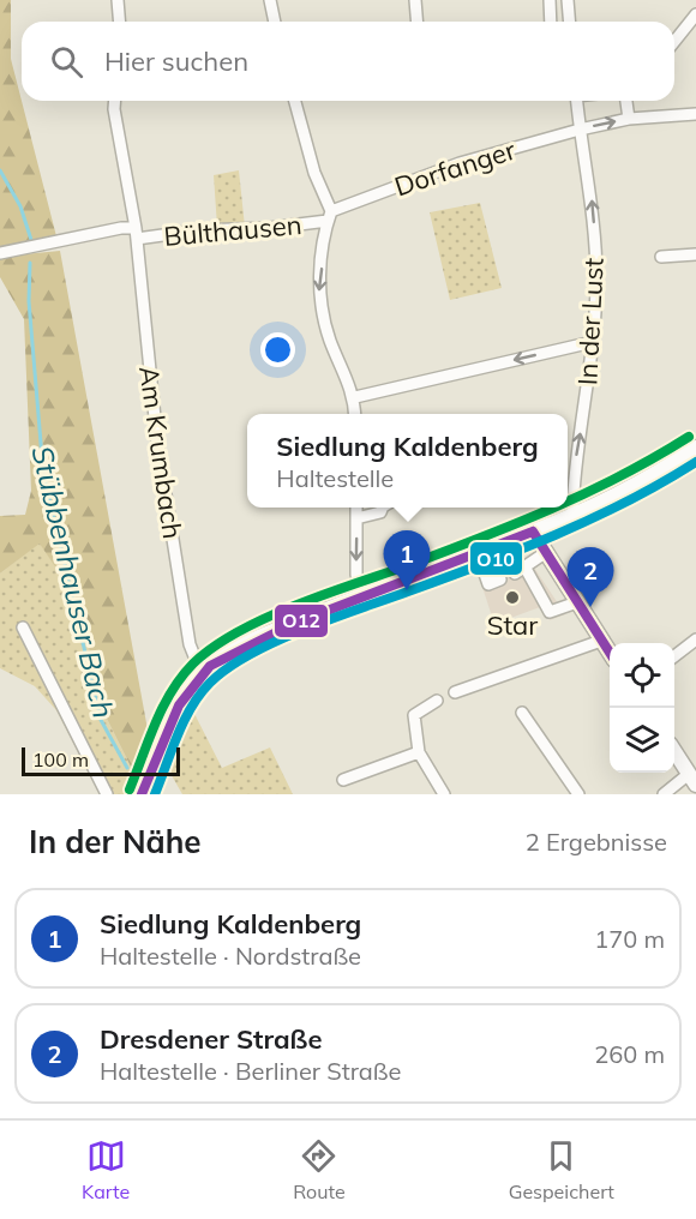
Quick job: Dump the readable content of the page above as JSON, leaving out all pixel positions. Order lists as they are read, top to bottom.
{
  "streets": {
    "street": [
      "Dorfanger",
      "Bülthausen",
      "In der Lust",
      "Am Krumbach"
    ]
  },
  "crossings": [
    ["Dorfanger", "Bülthausen"],
    ["Dorfanger", "In der Lust"],
    ["Bülthausen", "Am Krumbach"]
  ],
  "one_way": ["In der Lust"],
  "water": ["Stübbenhauser Bach"],
  "places": ["Star"],
  "lines": ["transit line O10", "transit line O12"],
  "scale_bar": "100 m",
  "page": {
    "search": "Hier suchen",
    "popup": ["Siedlung Kaldenberg", "Haltestelle"],
    "pins": ["1", "2"],
    "scale": "100 m",
    "heading": ["In der Nähe", "2 Ergebnisse"],
    "list": [
      {
        "mark": "1",
        "name": "Siedlung Kaldenberg",
        "note": "Haltestelle · Nordstraße",
        "value": "170 m"
      },
      {
        "mark": "2",
        "name": "Dresdener Straße",
        "note": "Haltestelle · Berliner Straße",
        "value": "260 m"
      }
    ],
    "nav": ["Karte", "Route", "Gespeichert"]
  }
}
